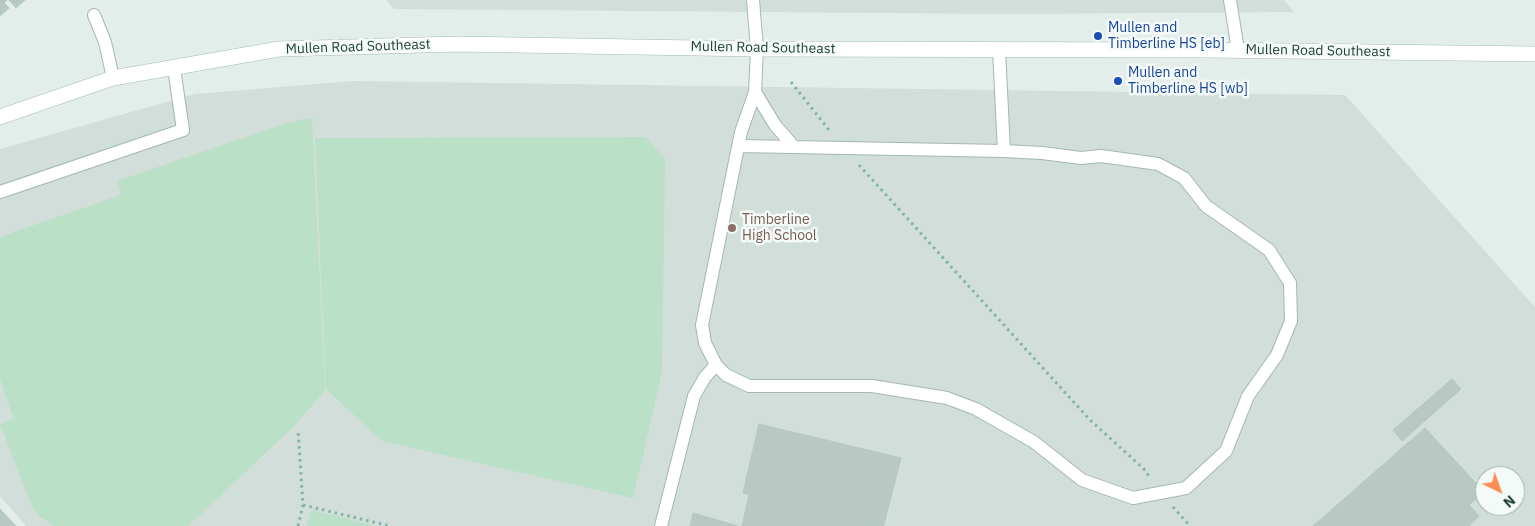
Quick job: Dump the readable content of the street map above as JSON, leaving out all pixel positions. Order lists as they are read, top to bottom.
{
  "streets": {
    "street": ["Mullen Road Southeast"]
  },
  "places": ["Mullen and Timberline HS [eb]", "Mullen and Timberline HS [wb]", "Timberline High School"],
  "north": "bottom right"
}
